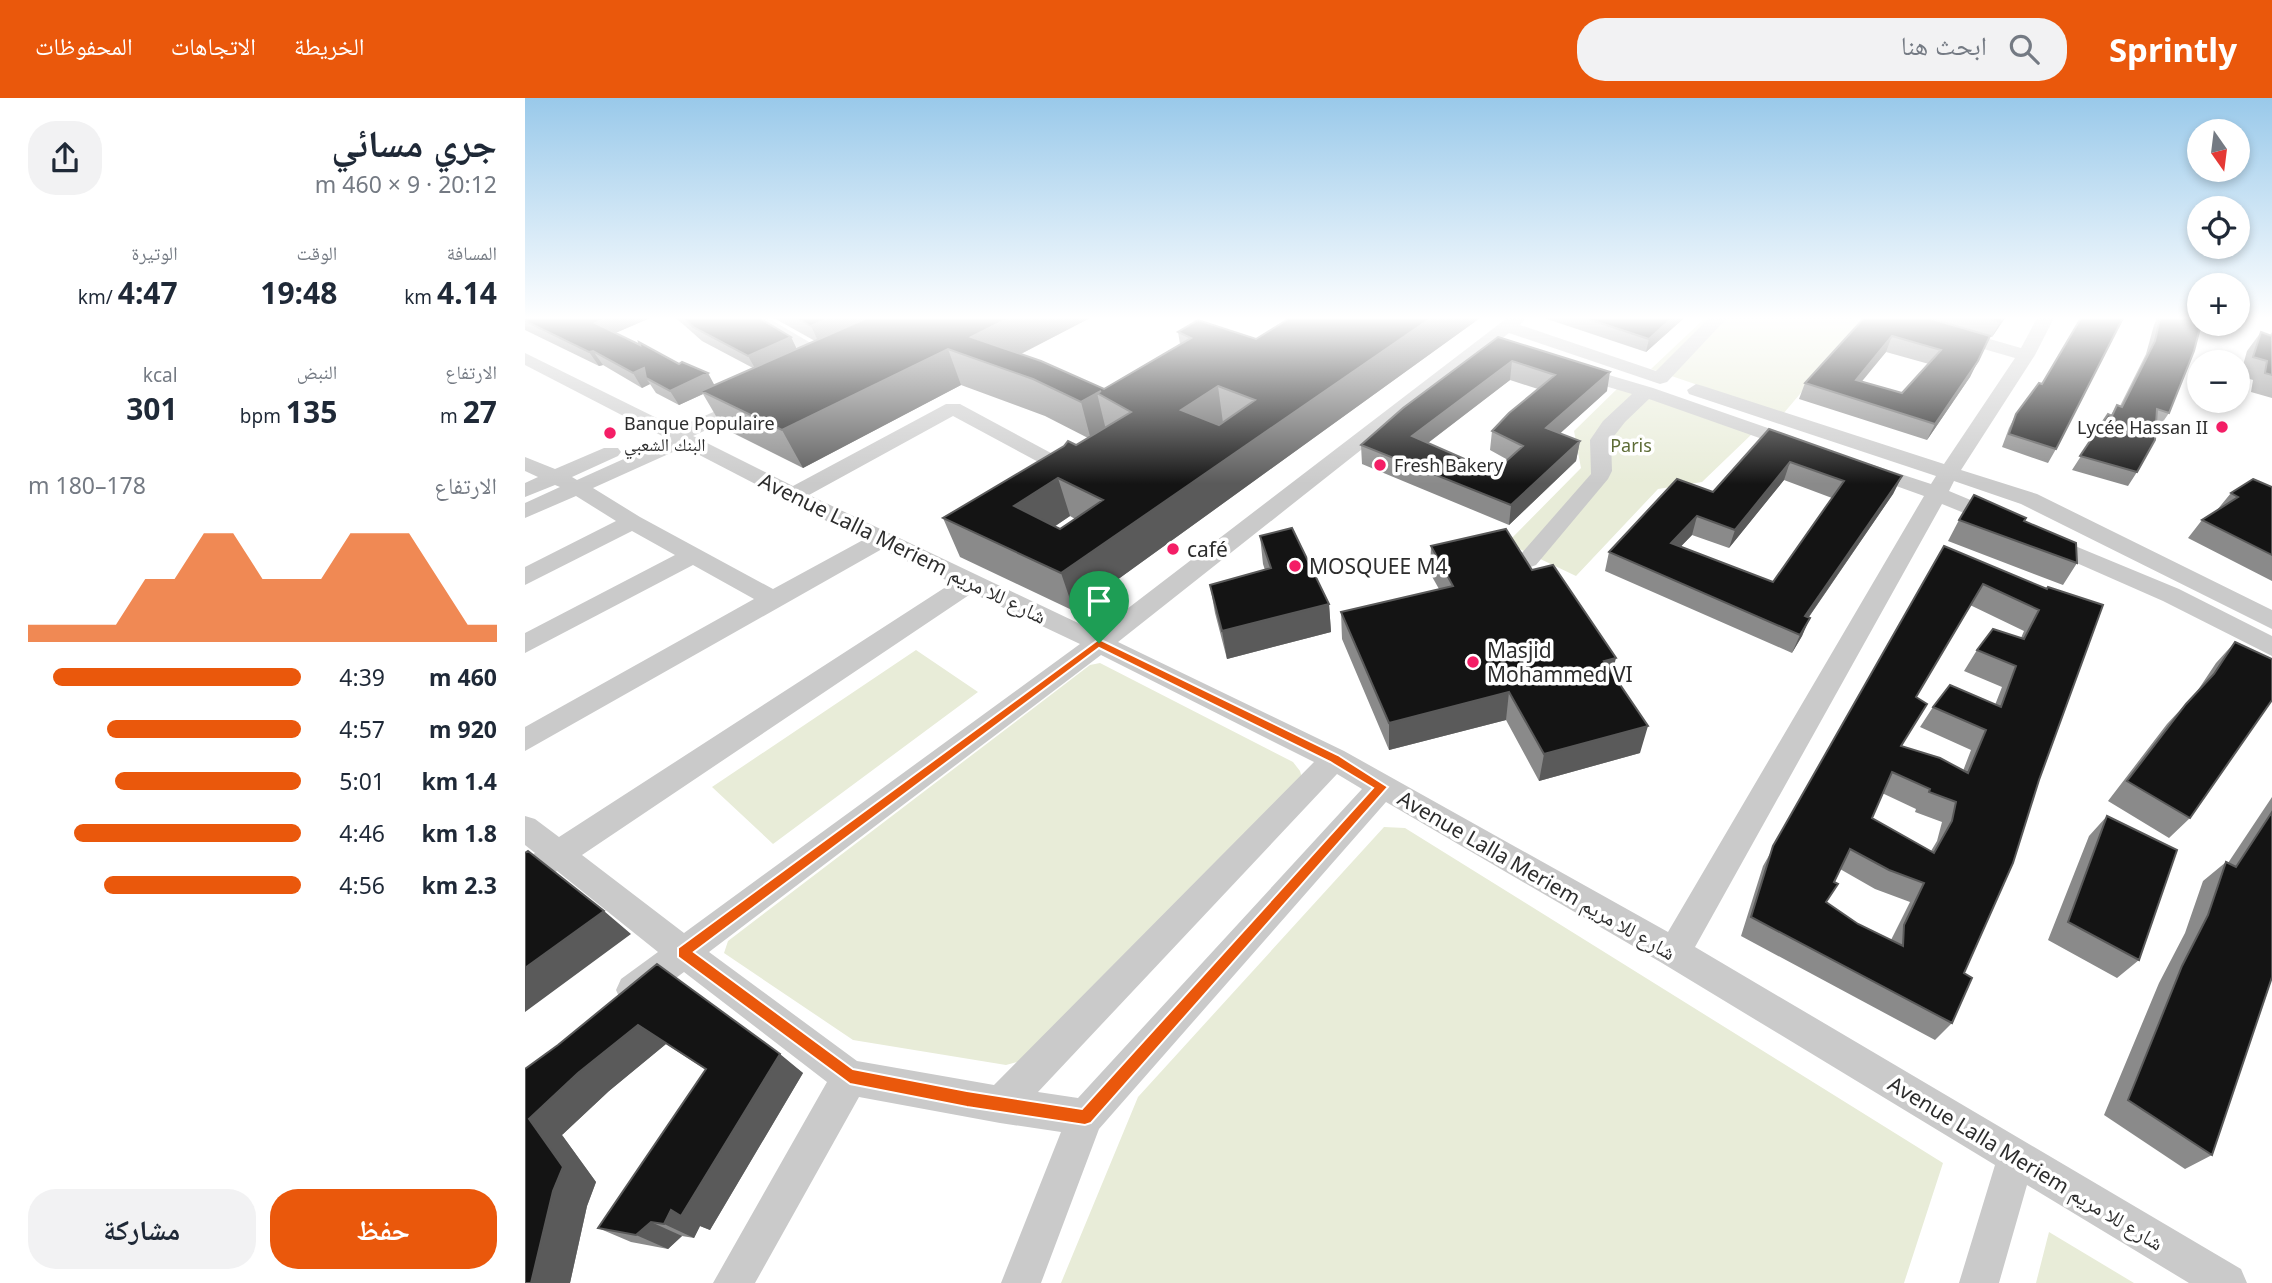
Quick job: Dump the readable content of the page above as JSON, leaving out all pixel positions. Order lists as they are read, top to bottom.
{
  "streets": {
    "street": ["Avenue Lalla Meriem شارع للا مريم"]
  },
  "parks": ["Paris"],
  "places": [
    "Lycée Hassan II",
    "Banque Populaire البنك الشعبي",
    "Fresh Bakery",
    "café",
    "MOSQUEE M4",
    "Masjid Mohammed VI"
  ],
  "north": "bottom",
  "page": {
    "header": "Sprintly",
    "search": "ابحث هنا",
    "nav": ["الخريطة", "الاتجاهات", "المحفوظات"],
    "heading": ["جري مسائي", "20:12 · 9 × 460 m"],
    "map_buttons": ["+", "−"],
    "stats": [
      ["المسافة", "4.14 km"],
      ["الوقت", "19:48"],
      ["الوتيرة", "4:47 /km"],
      ["الارتفاع", "27 m"],
      ["النبض", "135 bpm"],
      ["kcal", "301"]
    ],
    "chart": ["الارتفاع", "178–180 m"],
    "list": [
      {
        "name": "460 m",
        "note": "4:39"
      },
      {
        "name": "920 m",
        "note": "4:57"
      },
      {
        "name": "1.4 km",
        "note": "5:01"
      },
      {
        "name": "1.8 km",
        "note": "4:46"
      },
      {
        "name": "2.3 km",
        "note": "4:56"
      }
    ],
    "buttons": ["حفظ", "مشاركة"]
  }
}
